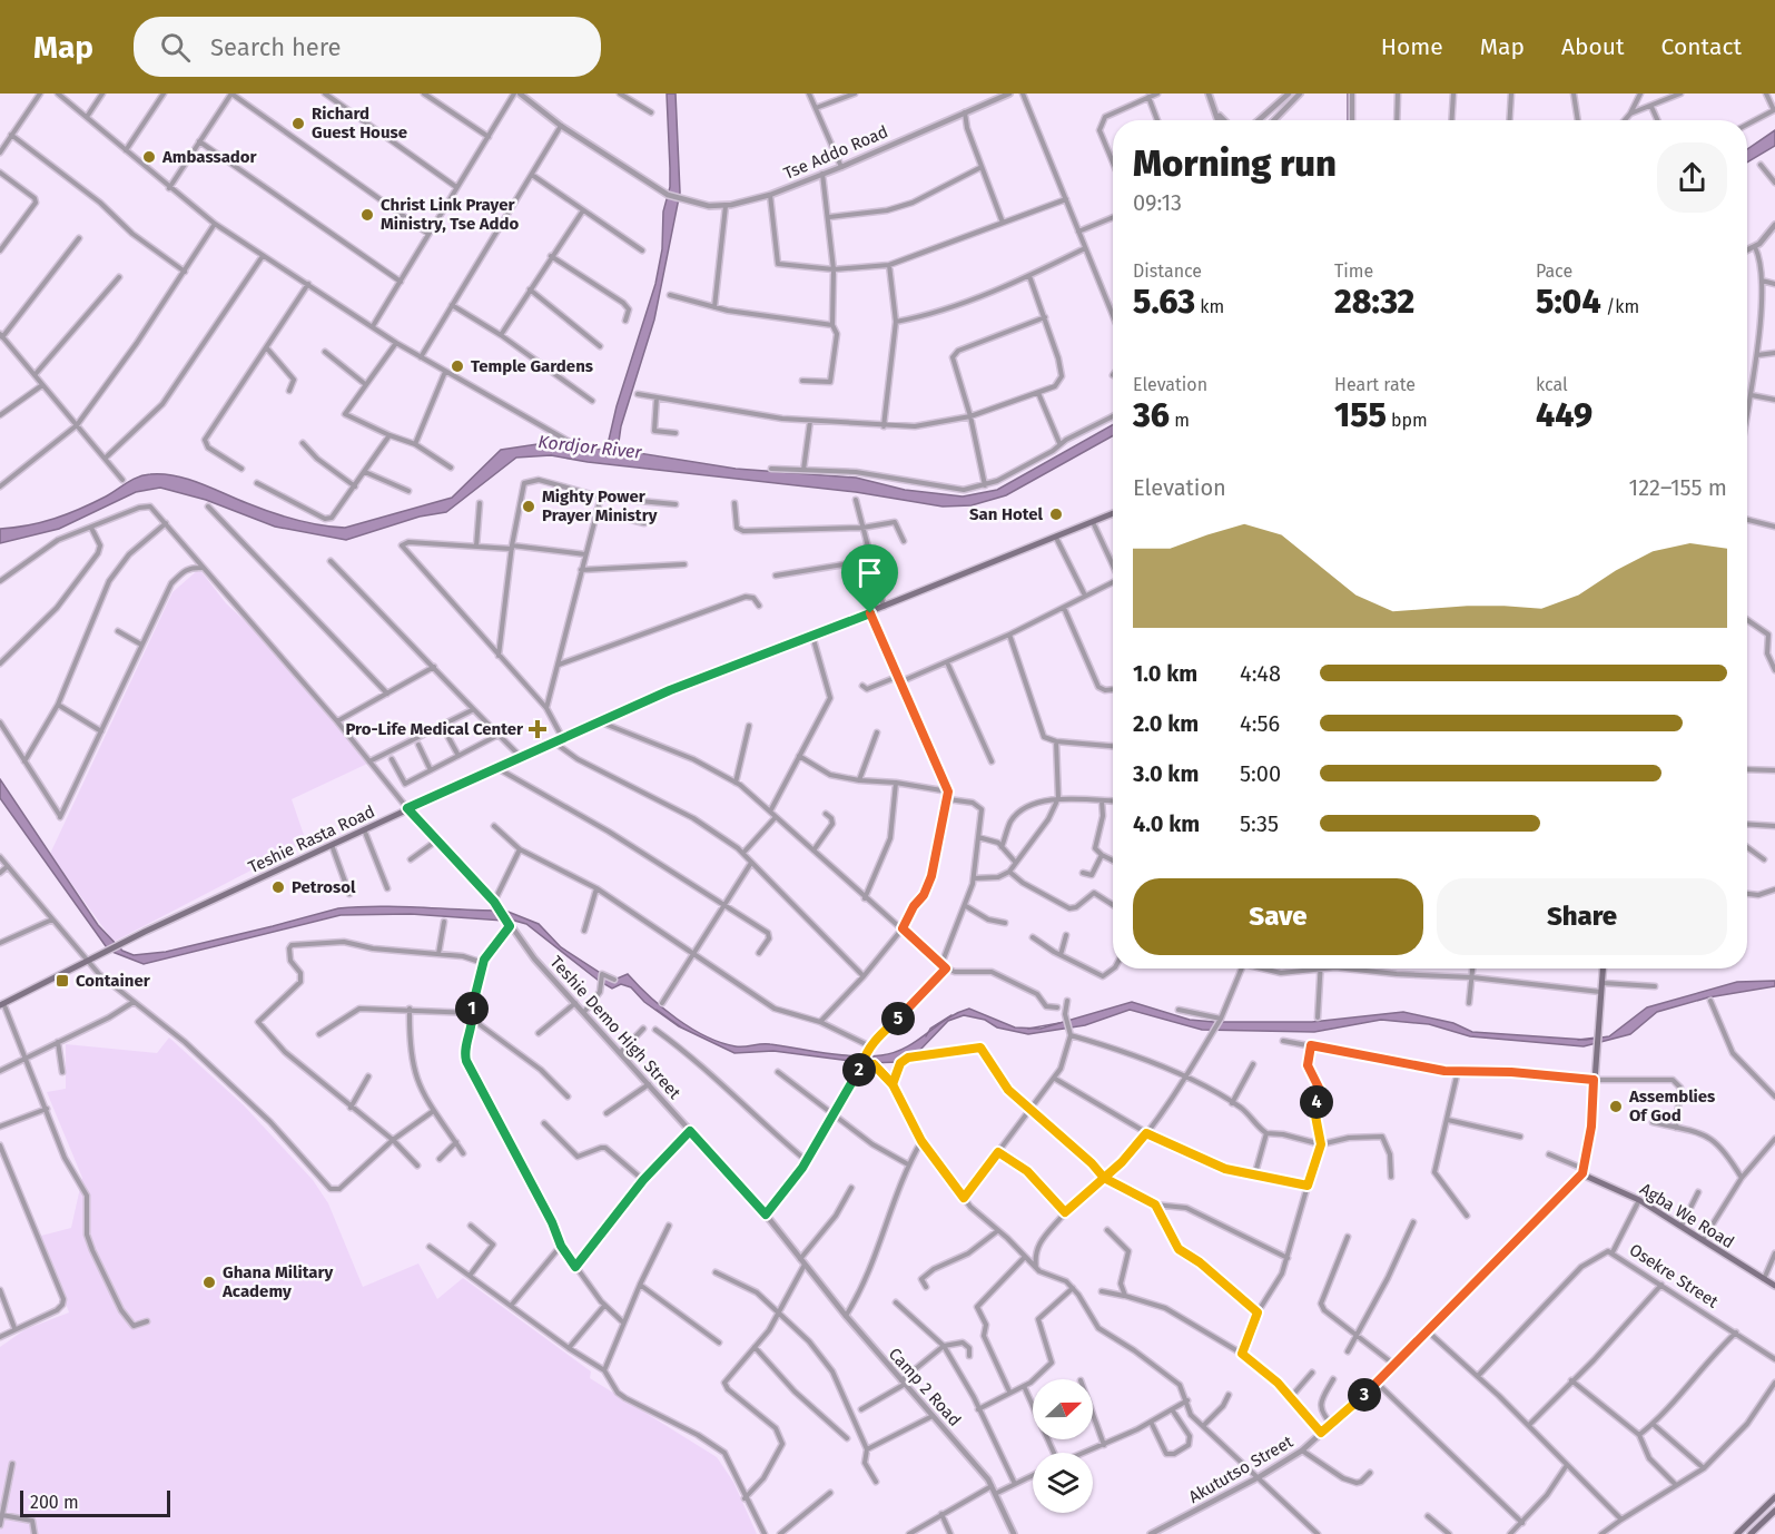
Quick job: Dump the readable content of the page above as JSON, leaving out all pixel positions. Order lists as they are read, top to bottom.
{
  "streets": {
    "main road": ["Teshie Rasta Road", "Agba We Road"],
    "street": [
      "Tse Addo Road",
      "Teshie Demo High Street",
      "Osekre Street",
      "Camp 2 Road",
      "Akututso Street"
    ]
  },
  "crossings": [
    ["Teshie Rasta Road", "Teshie Demo High Street"],
    ["Teshie Demo High Street", "Camp 2 Road"],
    ["Agba We Road", "Akututso Street"]
  ],
  "water": ["Kordjor River"],
  "places": {
    "other": [
      "Richard Guest House",
      "Ambassador",
      "Christ Link Prayer Ministry, Tse Addo",
      "Temple Gardens",
      "Mighty Power Prayer Ministry",
      "San Hotel",
      "Petrosol",
      "Assemblies Of God",
      "Ghana Military Academy"
    ],
    "health": ["Pro-Life Medical Center"],
    "transit": ["Container"]
  },
  "scale_bar": "200 m",
  "north": "right",
  "page": {
    "header": "Map",
    "search": "Search here",
    "nav": [
      "Home",
      "Map",
      "About",
      "Contact"
    ],
    "heading": ["Morning run", "09:13"],
    "stats": [
      ["Distance", "5.63 km"],
      ["Time", "28:32"],
      ["Pace", "5:04 /km"],
      ["Elevation", "36 m"],
      ["Heart rate", "155 bpm"],
      ["kcal", "449"]
    ],
    "chart": ["Elevation", "122–155 m"],
    "list": [
      {
        "name": "1.0 km",
        "note": "4:48"
      },
      {
        "name": "2.0 km",
        "note": "4:56"
      },
      {
        "name": "3.0 km",
        "note": "5:00"
      },
      {
        "name": "4.0 km",
        "note": "5:35"
      }
    ],
    "buttons": ["Save", "Share"],
    "pins": [
      "1",
      "5",
      "2",
      "4",
      "3"
    ],
    "scale": "200 m"
  }
}
